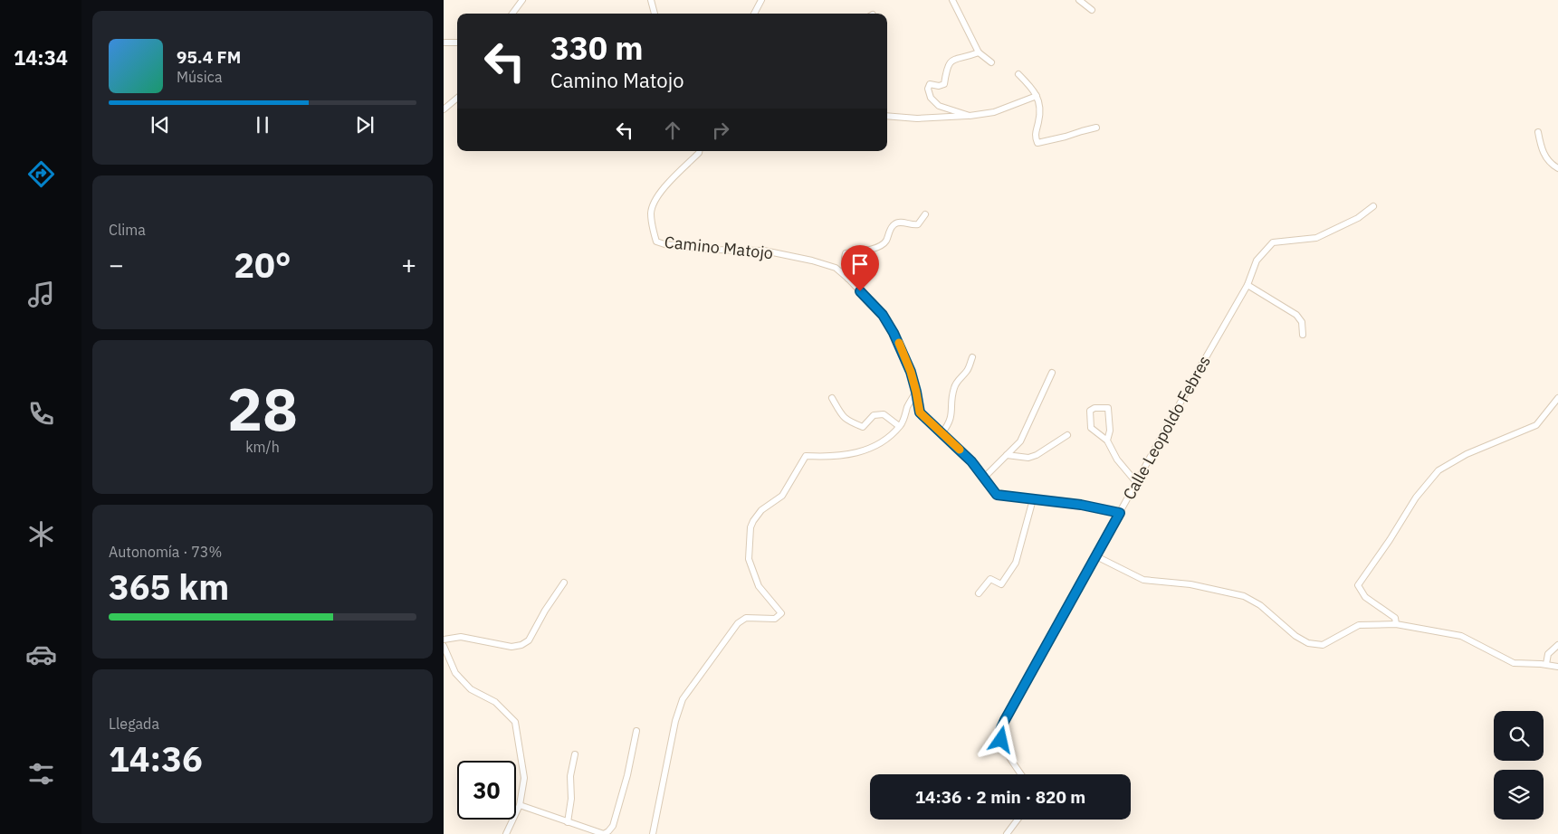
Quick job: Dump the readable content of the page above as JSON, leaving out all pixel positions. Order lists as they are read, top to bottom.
{
  "streets": {
    "street": ["Camino Matojo", "Calle Leopoldo Febres"]
  },
  "crossings": [
    ["Camino Matojo", "Calle Leopoldo Febres"]
  ],
  "page": {
    "tabs": "14:34",
    "turn": ["330 m", "Camino Matojo"],
    "song": ["95.4 FM", "Música"],
    "tile": [
      "Clima",
      ["28", "km/h"],
      ["Autonomía · 73%", "365 km"],
      ["Llegada", "14:36"]
    ],
    "heat": ["−", "20°", "+"],
    "limit": "30",
    "trip": "14:36 · 2 min · 820 m"
  }
}
